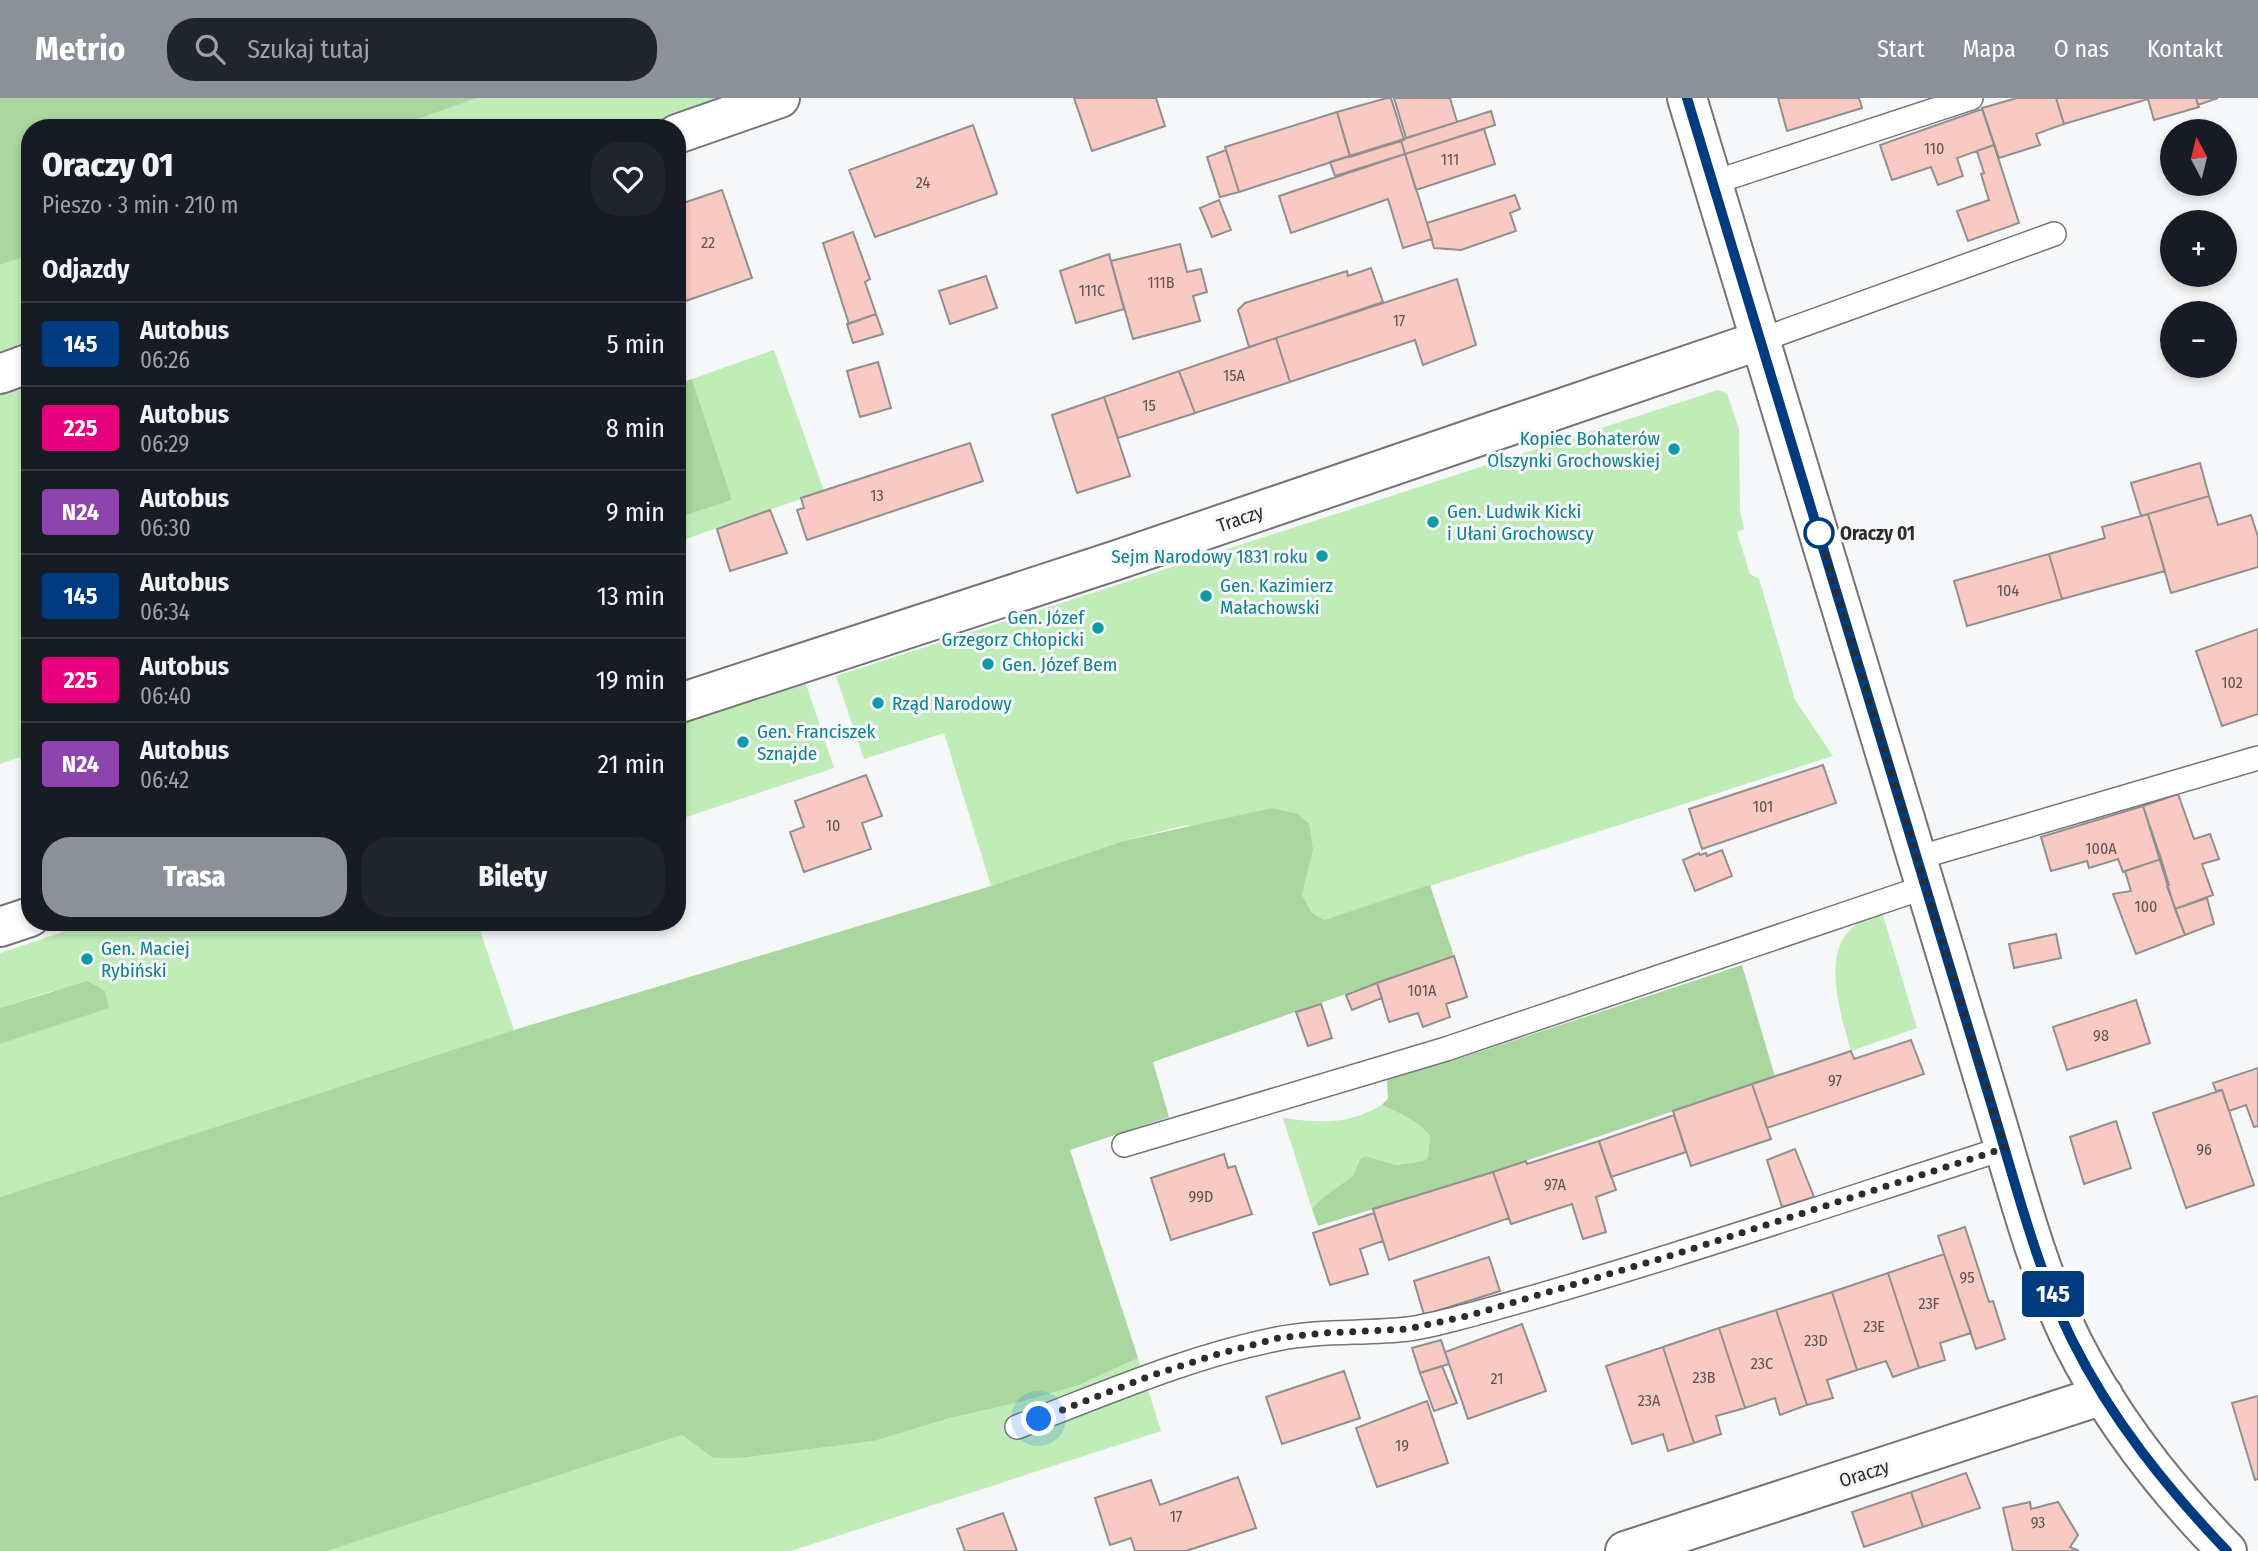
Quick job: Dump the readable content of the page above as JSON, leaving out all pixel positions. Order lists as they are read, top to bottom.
{
  "streets": {
    "street": ["Traczy", "Oraczy"]
  },
  "places": [
    "Kopiec Bohaterów Olszynki Grochowskiej",
    "Gen. Ludwik Kicki i Ułani Grochowscy",
    "Oraczy 01",
    "Sejm Narodowy 1831 roku",
    "Gen. Kazimierz Małachowski",
    "Gen. Józef Grzegorz Chłopicki",
    "Gen. Józef Bem",
    "Rząd Narodowy",
    "Gen. Franciszek Sznajde",
    "Gen. Maciej Rybiński"
  ],
  "lines": ["bus line 145"],
  "house_numbers": [
    "110",
    "111",
    "24",
    "22",
    "111B",
    "111C",
    "17",
    "15A",
    "15",
    "13",
    "104",
    "102",
    "101",
    "10",
    "100A",
    "100",
    "101A",
    "98",
    "97",
    "96",
    "97A",
    "99D",
    "95",
    "23F",
    "23E",
    "23D",
    "23C",
    "23B",
    "21",
    "23A",
    "19",
    "17",
    "93"
  ],
  "north": "top",
  "page": {
    "header": "Metrio",
    "search": "Szukaj tutaj",
    "nav": [
      "Start",
      "Mapa",
      "O nas",
      "Kontakt"
    ],
    "on_map": "145",
    "map_buttons": ["+", "−"],
    "heading": [
      ["Oraczy 01", "Pieszo · 3 min · 210 m"],
      "Odjazdy"
    ],
    "list": [
      {
        "mark": "145",
        "name": "Autobus",
        "note": "06:26",
        "value": "5 min"
      },
      {
        "mark": "225",
        "name": "Autobus",
        "note": "06:29",
        "value": "8 min"
      },
      {
        "mark": "N24",
        "name": "Autobus",
        "note": "06:30",
        "value": "9 min"
      },
      {
        "mark": "145",
        "name": "Autobus",
        "note": "06:34",
        "value": "13 min"
      },
      {
        "mark": "225",
        "name": "Autobus",
        "note": "06:40",
        "value": "19 min"
      },
      {
        "mark": "N24",
        "name": "Autobus",
        "note": "06:42",
        "value": "21 min"
      }
    ],
    "buttons": ["Trasa", "Bilety"]
  }
}
